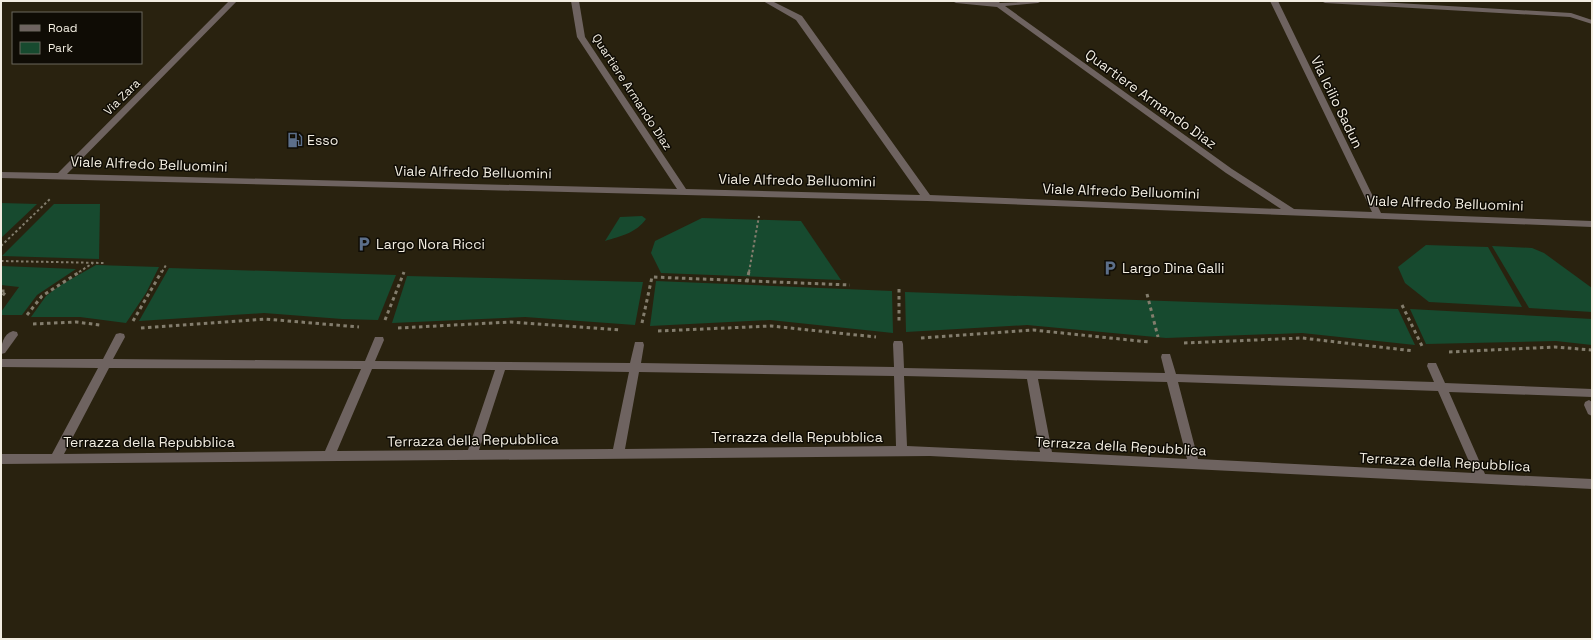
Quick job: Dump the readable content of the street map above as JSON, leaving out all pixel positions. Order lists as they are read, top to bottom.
{
  "streets": {
    "street": [
      "Quartiere Armando Diaz",
      "Via Zara",
      "Via Icilio Sadun",
      "Viale Alfredo Belluomini",
      "Terrazza della Repubblica"
    ]
  },
  "crossings": [
    ["Quartiere Armando Diaz", "Viale Alfredo Belluomini"],
    ["Via Zara", "Viale Alfredo Belluomini"],
    ["Via Icilio Sadun", "Viale Alfredo Belluomini"]
  ],
  "places": {
    "fuel station": ["Esso"],
    "parking": ["Largo Nora Ricci", "Largo Dina Galli"]
  },
  "legend": ["Road", "Park"]
}
